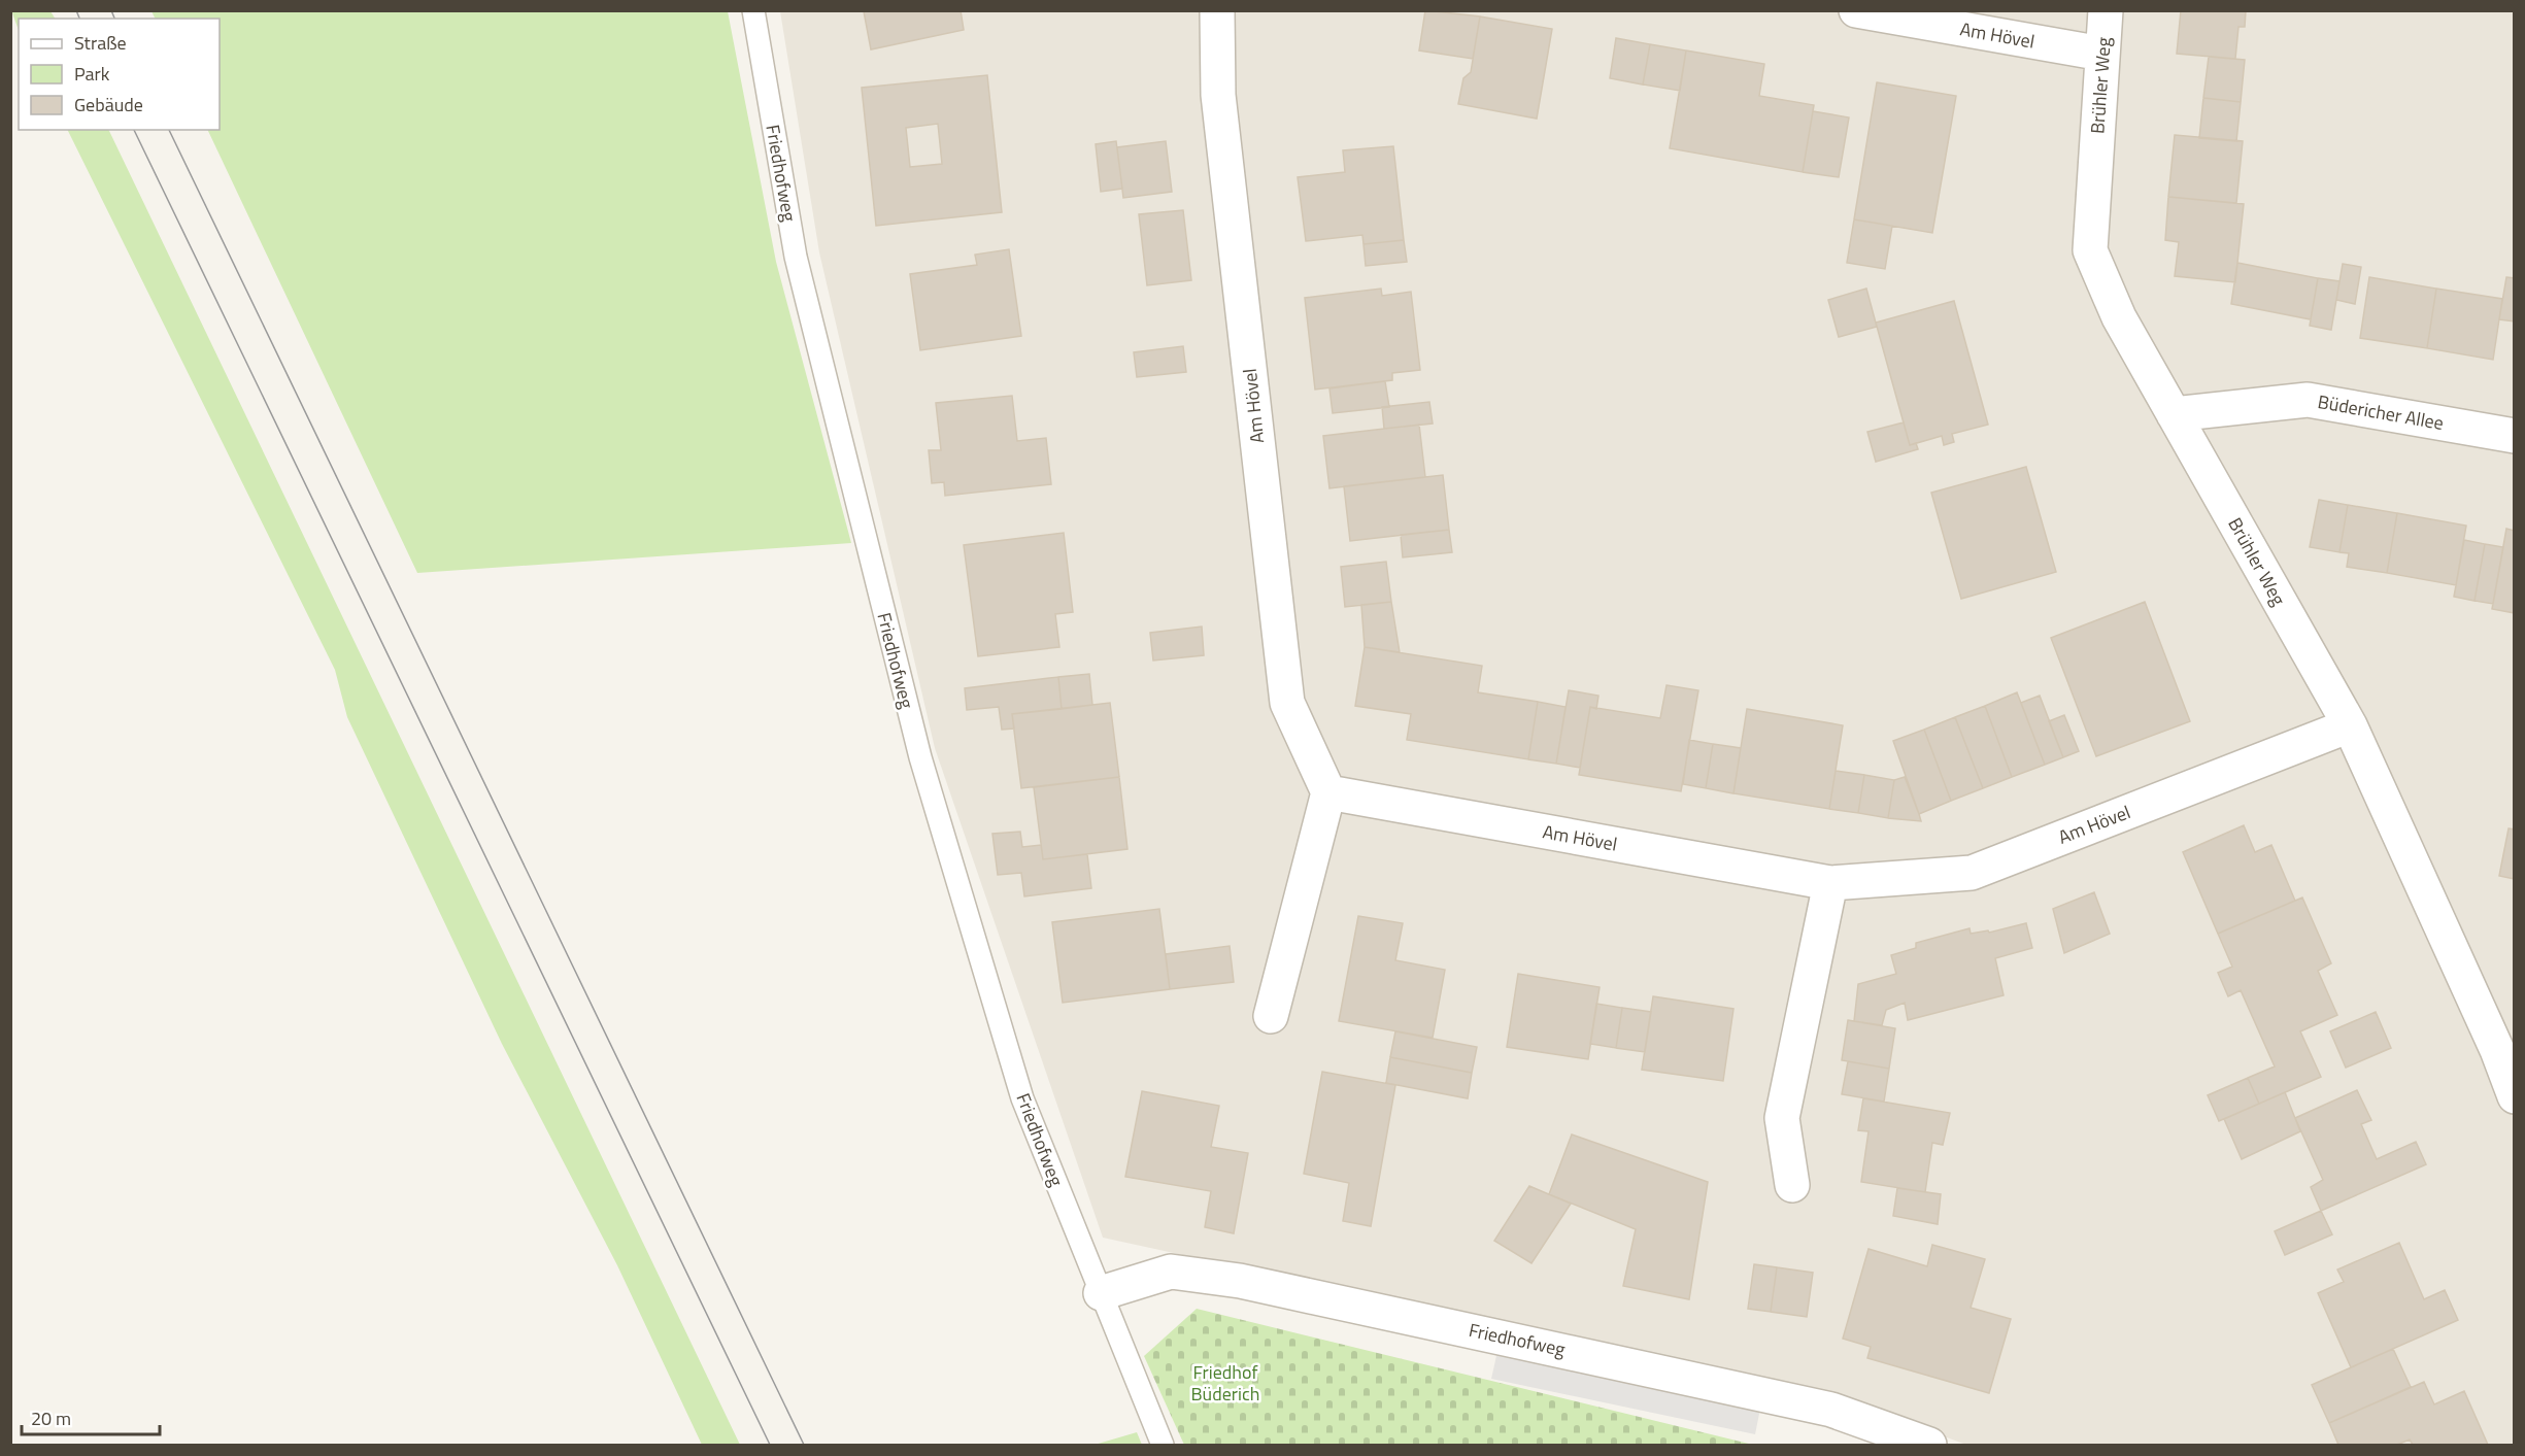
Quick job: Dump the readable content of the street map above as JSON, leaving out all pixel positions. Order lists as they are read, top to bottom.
{
  "streets": {
    "street": [
      "Am Hövel",
      "Brühler Weg",
      "Friedhofweg",
      "Büdericher Allee"
    ]
  },
  "crossings": [
    ["Am Hövel", "Brühler Weg"],
    ["Brühler Weg", "Büdericher Allee"]
  ],
  "parks": ["Friedhof Büderich"],
  "legend": ["Straße", "Park", "Gebäude"],
  "scale_bar": "20 m"
}
